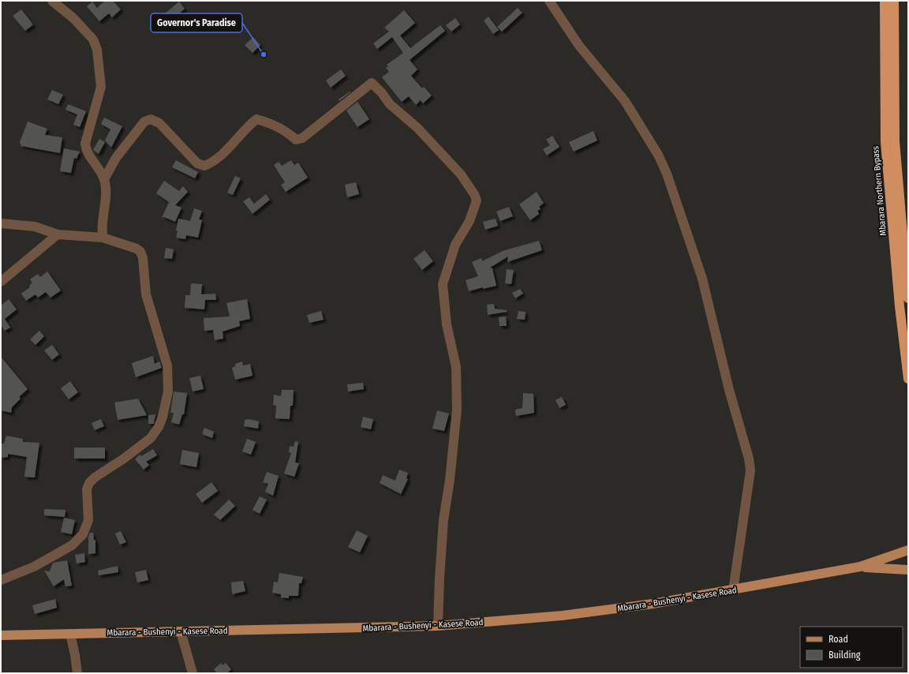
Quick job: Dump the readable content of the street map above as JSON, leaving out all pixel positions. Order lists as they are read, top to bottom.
{
  "streets": {
    "highway": ["Mbarara Northern Bypass"],
    "main road": ["Mbarara - Bushenyi - Kasese Road"]
  },
  "places": ["Governor's Paradise"],
  "legend": ["Road", "Building"]
}
